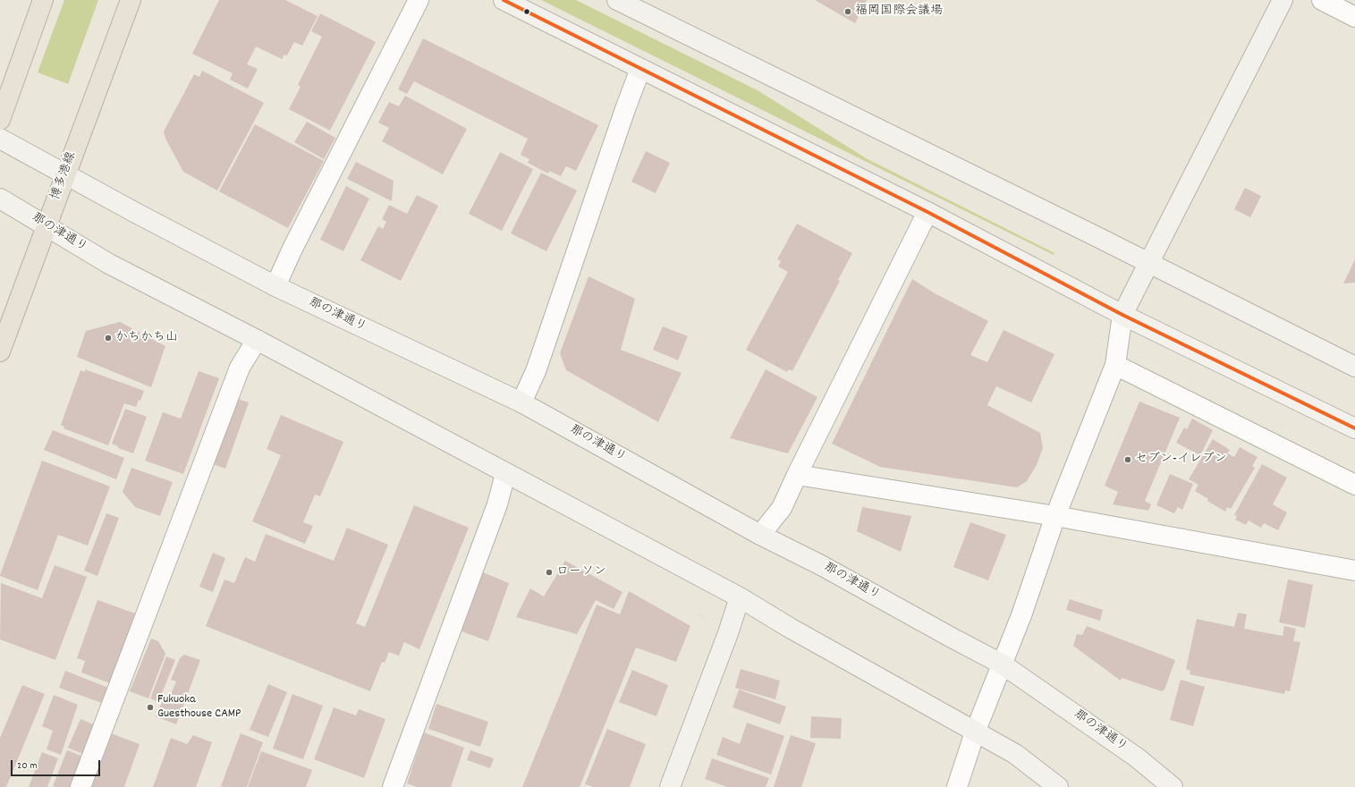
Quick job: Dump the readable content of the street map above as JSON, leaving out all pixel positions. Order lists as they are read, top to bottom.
{
  "streets": {
    "main road": ["博多港線", "那の津通り"]
  },
  "crossings": [
    ["博多港線", "那の津通り"]
  ],
  "places": [
    "福岡国際会議場",
    "かちかち山",
    "セブン-イレブン",
    "ローソン",
    "Fukuoka Guesthouse CAMP"
  ],
  "scale_bar": "20 m"
}
